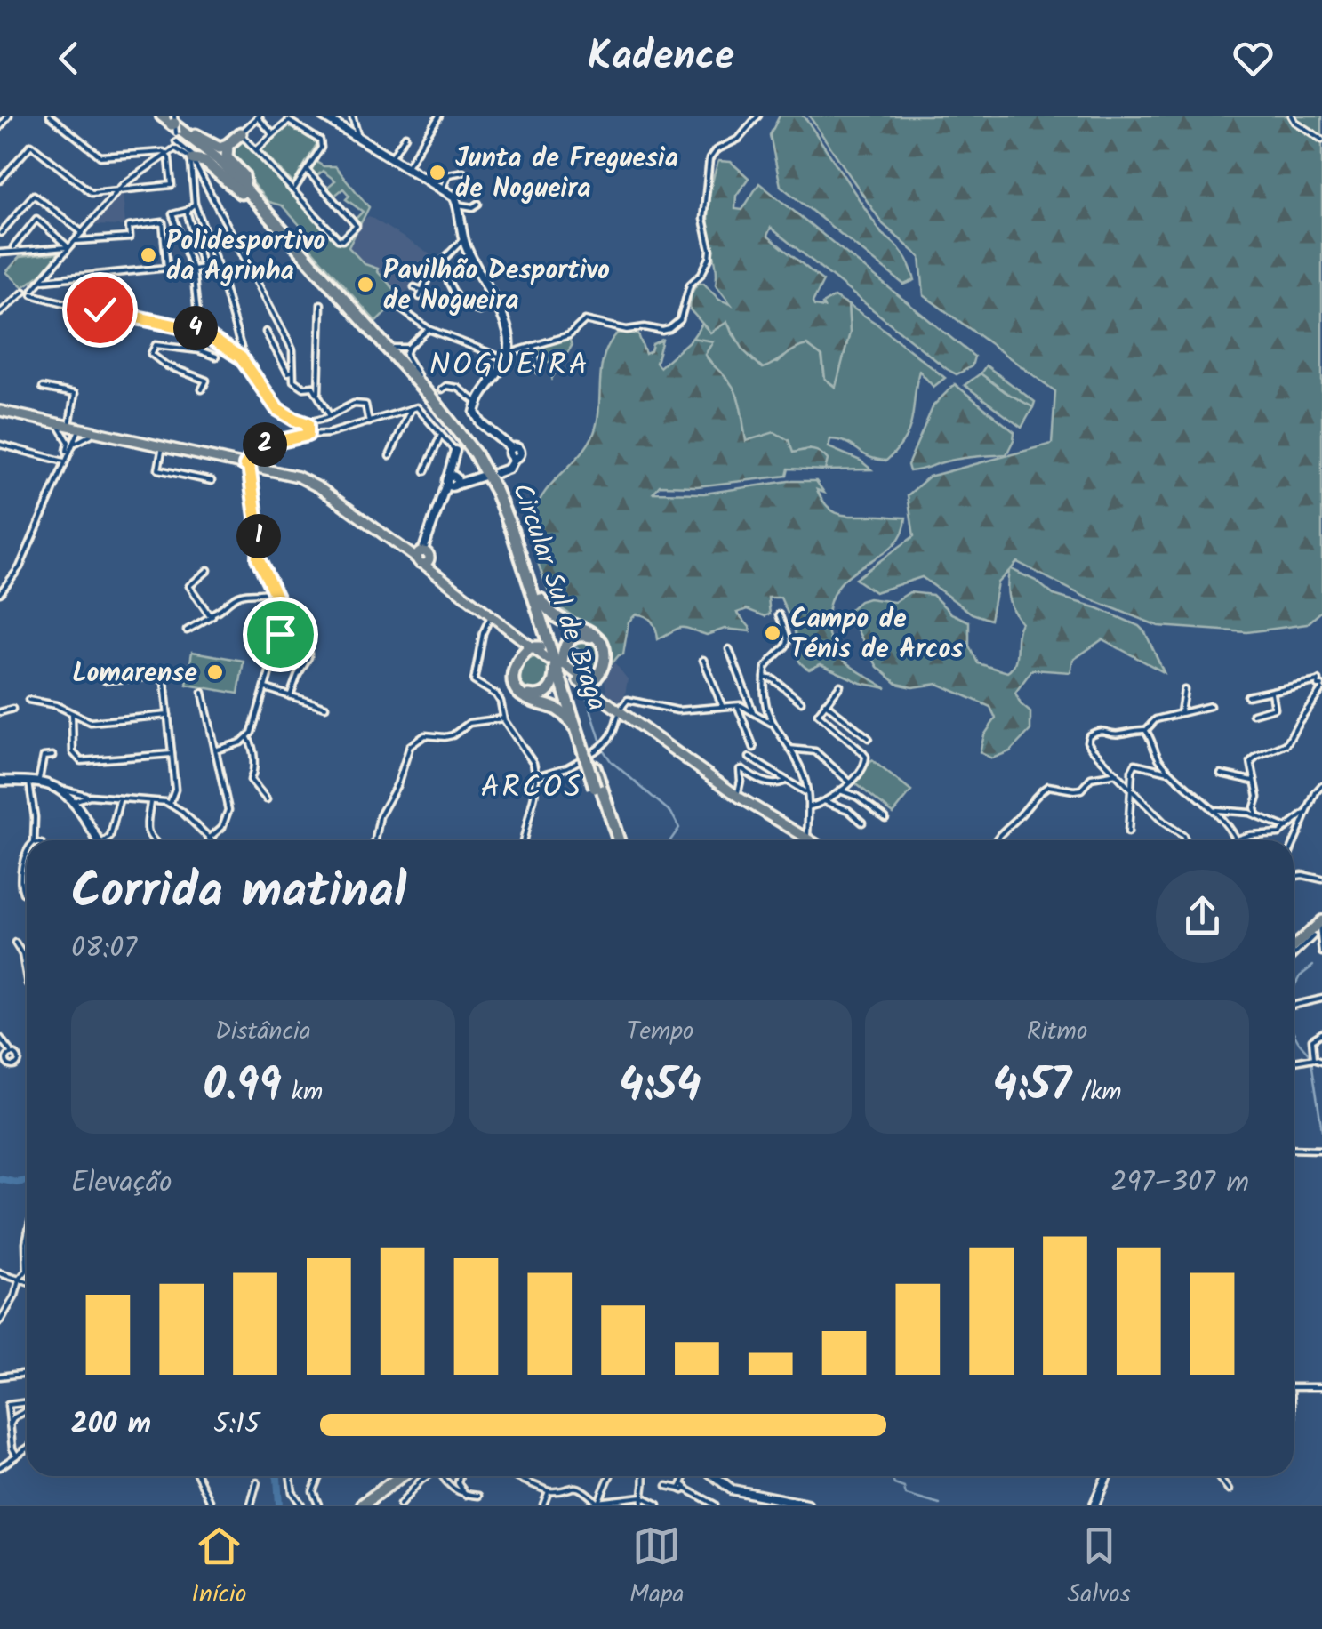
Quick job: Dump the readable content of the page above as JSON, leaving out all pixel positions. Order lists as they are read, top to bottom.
{
  "streets": {
    "highway": ["Circular Sul de Braga"]
  },
  "districts": ["NOGUEIRA", "ARCOS"],
  "places": [
    "Junta de Freguesia de Nogueira",
    "Polidesportivo da Agrinha",
    "Pavilhão Desportivo de Nogueira",
    "Campo de Ténis de Arcos",
    "Lomarense"
  ],
  "page": {
    "header": "Kadence",
    "pins": ["4", "2", "1"],
    "heading": ["Corrida matinal", "08:07"],
    "stats": [
      ["Distância", "0.99 km"],
      ["Tempo", "4:54"],
      ["Ritmo", "4:57 /km"]
    ],
    "chart": ["Elevação", "297–307 m"],
    "list": [
      {
        "name": "200 m",
        "note": "5:15"
      }
    ],
    "tabs": ["Início", "Mapa", "Salvos"]
  }
}
